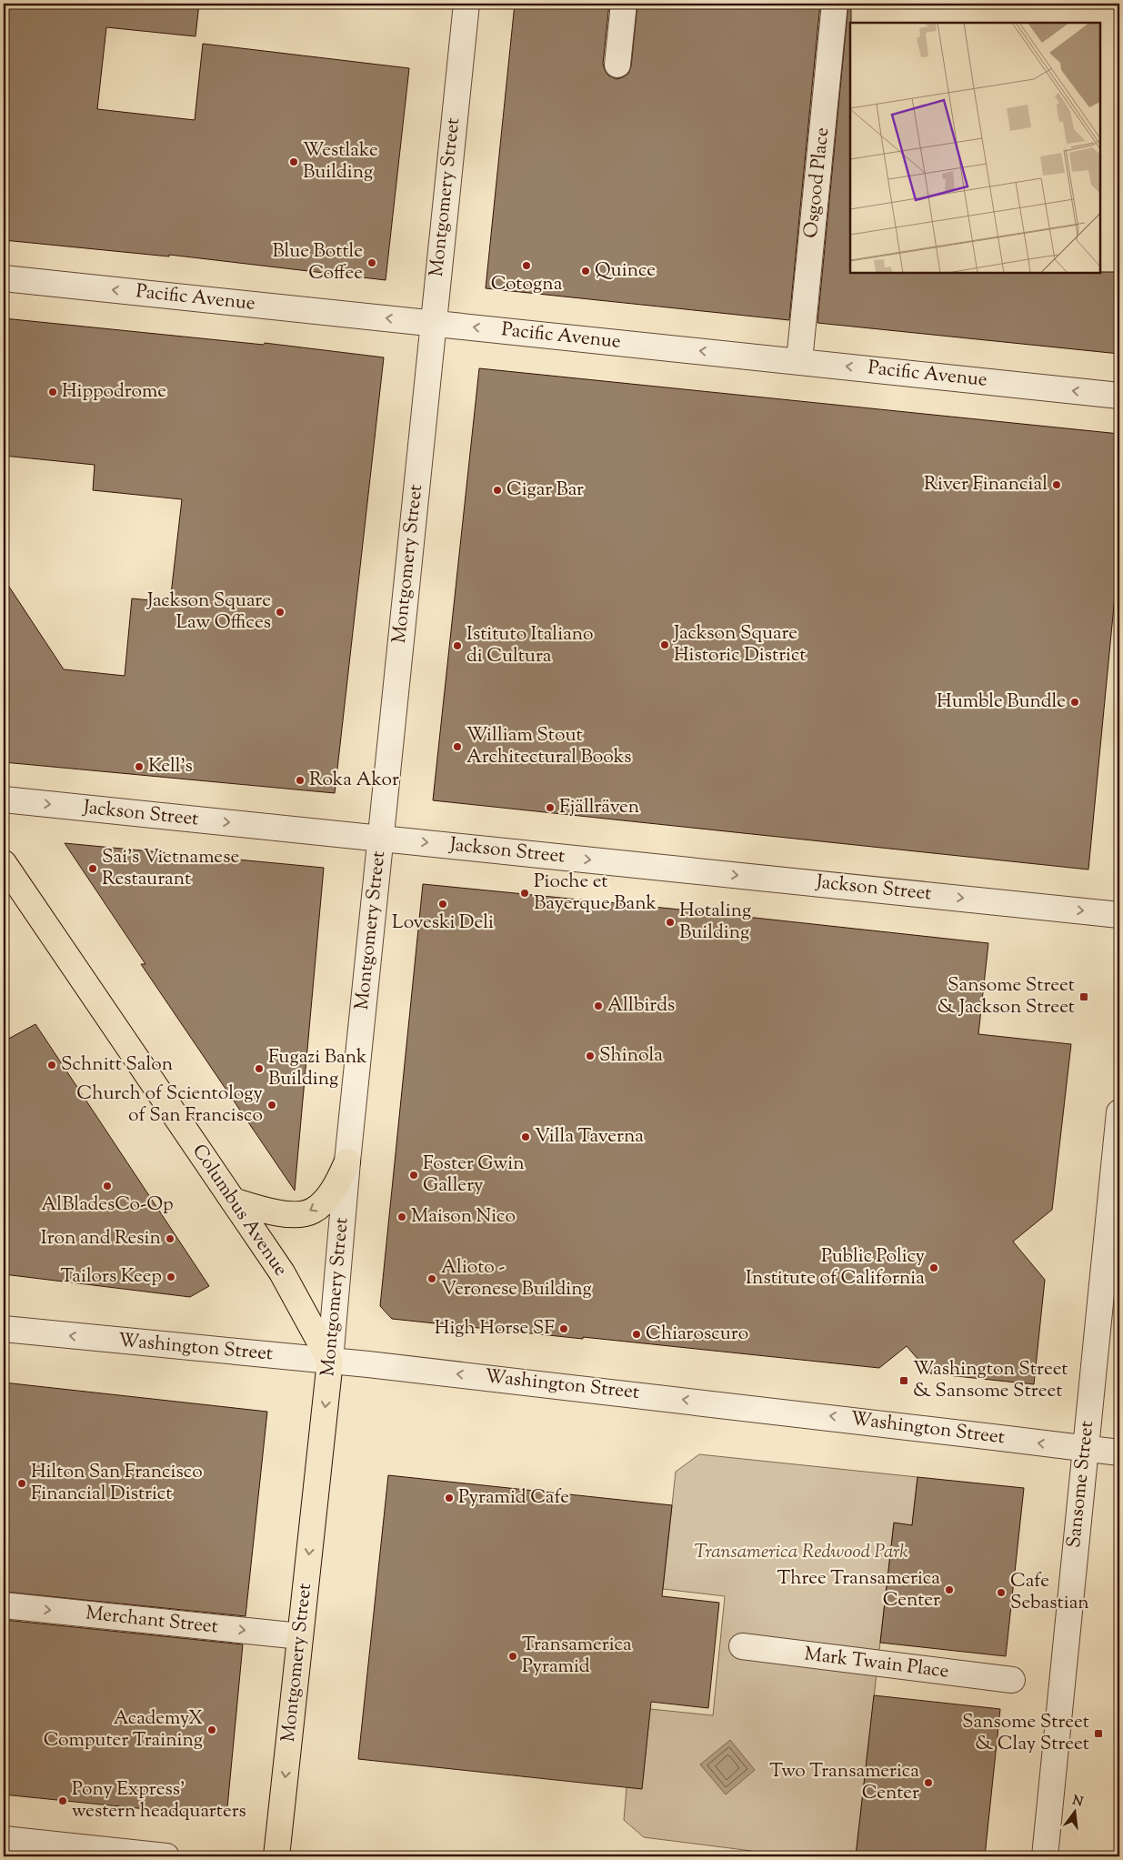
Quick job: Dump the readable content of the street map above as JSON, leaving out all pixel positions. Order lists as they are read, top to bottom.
{
  "streets": {
    "main road": ["Montgomery Street", "Columbus Avenue"],
    "street": [
      "Osgood Place",
      "Pacific Avenue",
      "Jackson Street",
      "Washington Street",
      "Sansome Street",
      "Merchant Street",
      "Mark Twain Place"
    ]
  },
  "crossings": [
    ["Osgood Place", "Pacific Avenue"],
    ["Montgomery Street", "Pacific Avenue"],
    ["Montgomery Street", "Jackson Street"],
    ["Montgomery Street", "Columbus Avenue"],
    ["Montgomery Street", "Washington Street"],
    ["Montgomery Street", "Merchant Street"],
    ["Columbus Avenue", "Washington Street"],
    ["Washington Street", "Sansome Street"]
  ],
  "one_way": [
    "Pacific Avenue",
    "Jackson Street",
    "Washington Street",
    "Merchant Street"
  ],
  "parks": ["Transamerica Redwood Park"],
  "places": {
    "other": [
      "Westlake Building",
      "Blue Bottle Coffee",
      "Cotogna",
      "Quince",
      "Hippodrome",
      "River Financial",
      "Cigar Bar",
      "Jackson Square Law Offices",
      "Jackson Square Historic District",
      "Istituto Italiano di Cultura",
      "Humble Bundle",
      "William Stout Architectural Books",
      "Kell’s",
      "Roka Akor",
      "Fjällräven",
      "Sai's Vietnamese Restaurant",
      "Pioche et Bayerque Bank",
      "Loveski Deli",
      "Hotaling Building",
      "Allbirds",
      "Shinola",
      "Schnitt Salon",
      "Fugazi Bank Building",
      "Church of Scientology of San Francisco",
      "Villa Taverna",
      "Foster Gwin Gallery",
      "AlBladesCo-Op",
      "Maison Nico",
      "Iron and Resin",
      "Public Policy Institute of California",
      "Tailors Keep",
      "Alioto - Veronese Building",
      "High Horse SF",
      "Chiaroscuro",
      "Hilton San Francisco Financial District",
      "Pyramid Cafe",
      "Three Transamerica Center",
      "Cafe Sebastian",
      "Transamerica Pyramid",
      "AcademyX Computer Training",
      "Two Transamerica Center",
      "Pony Express’ western headquarters"
    ],
    "transit": ["Sansome Street & Jackson Street", "Washington Street & Sansome Street", "Sansome Street & Clay Street"]
  },
  "north": "top"
}
